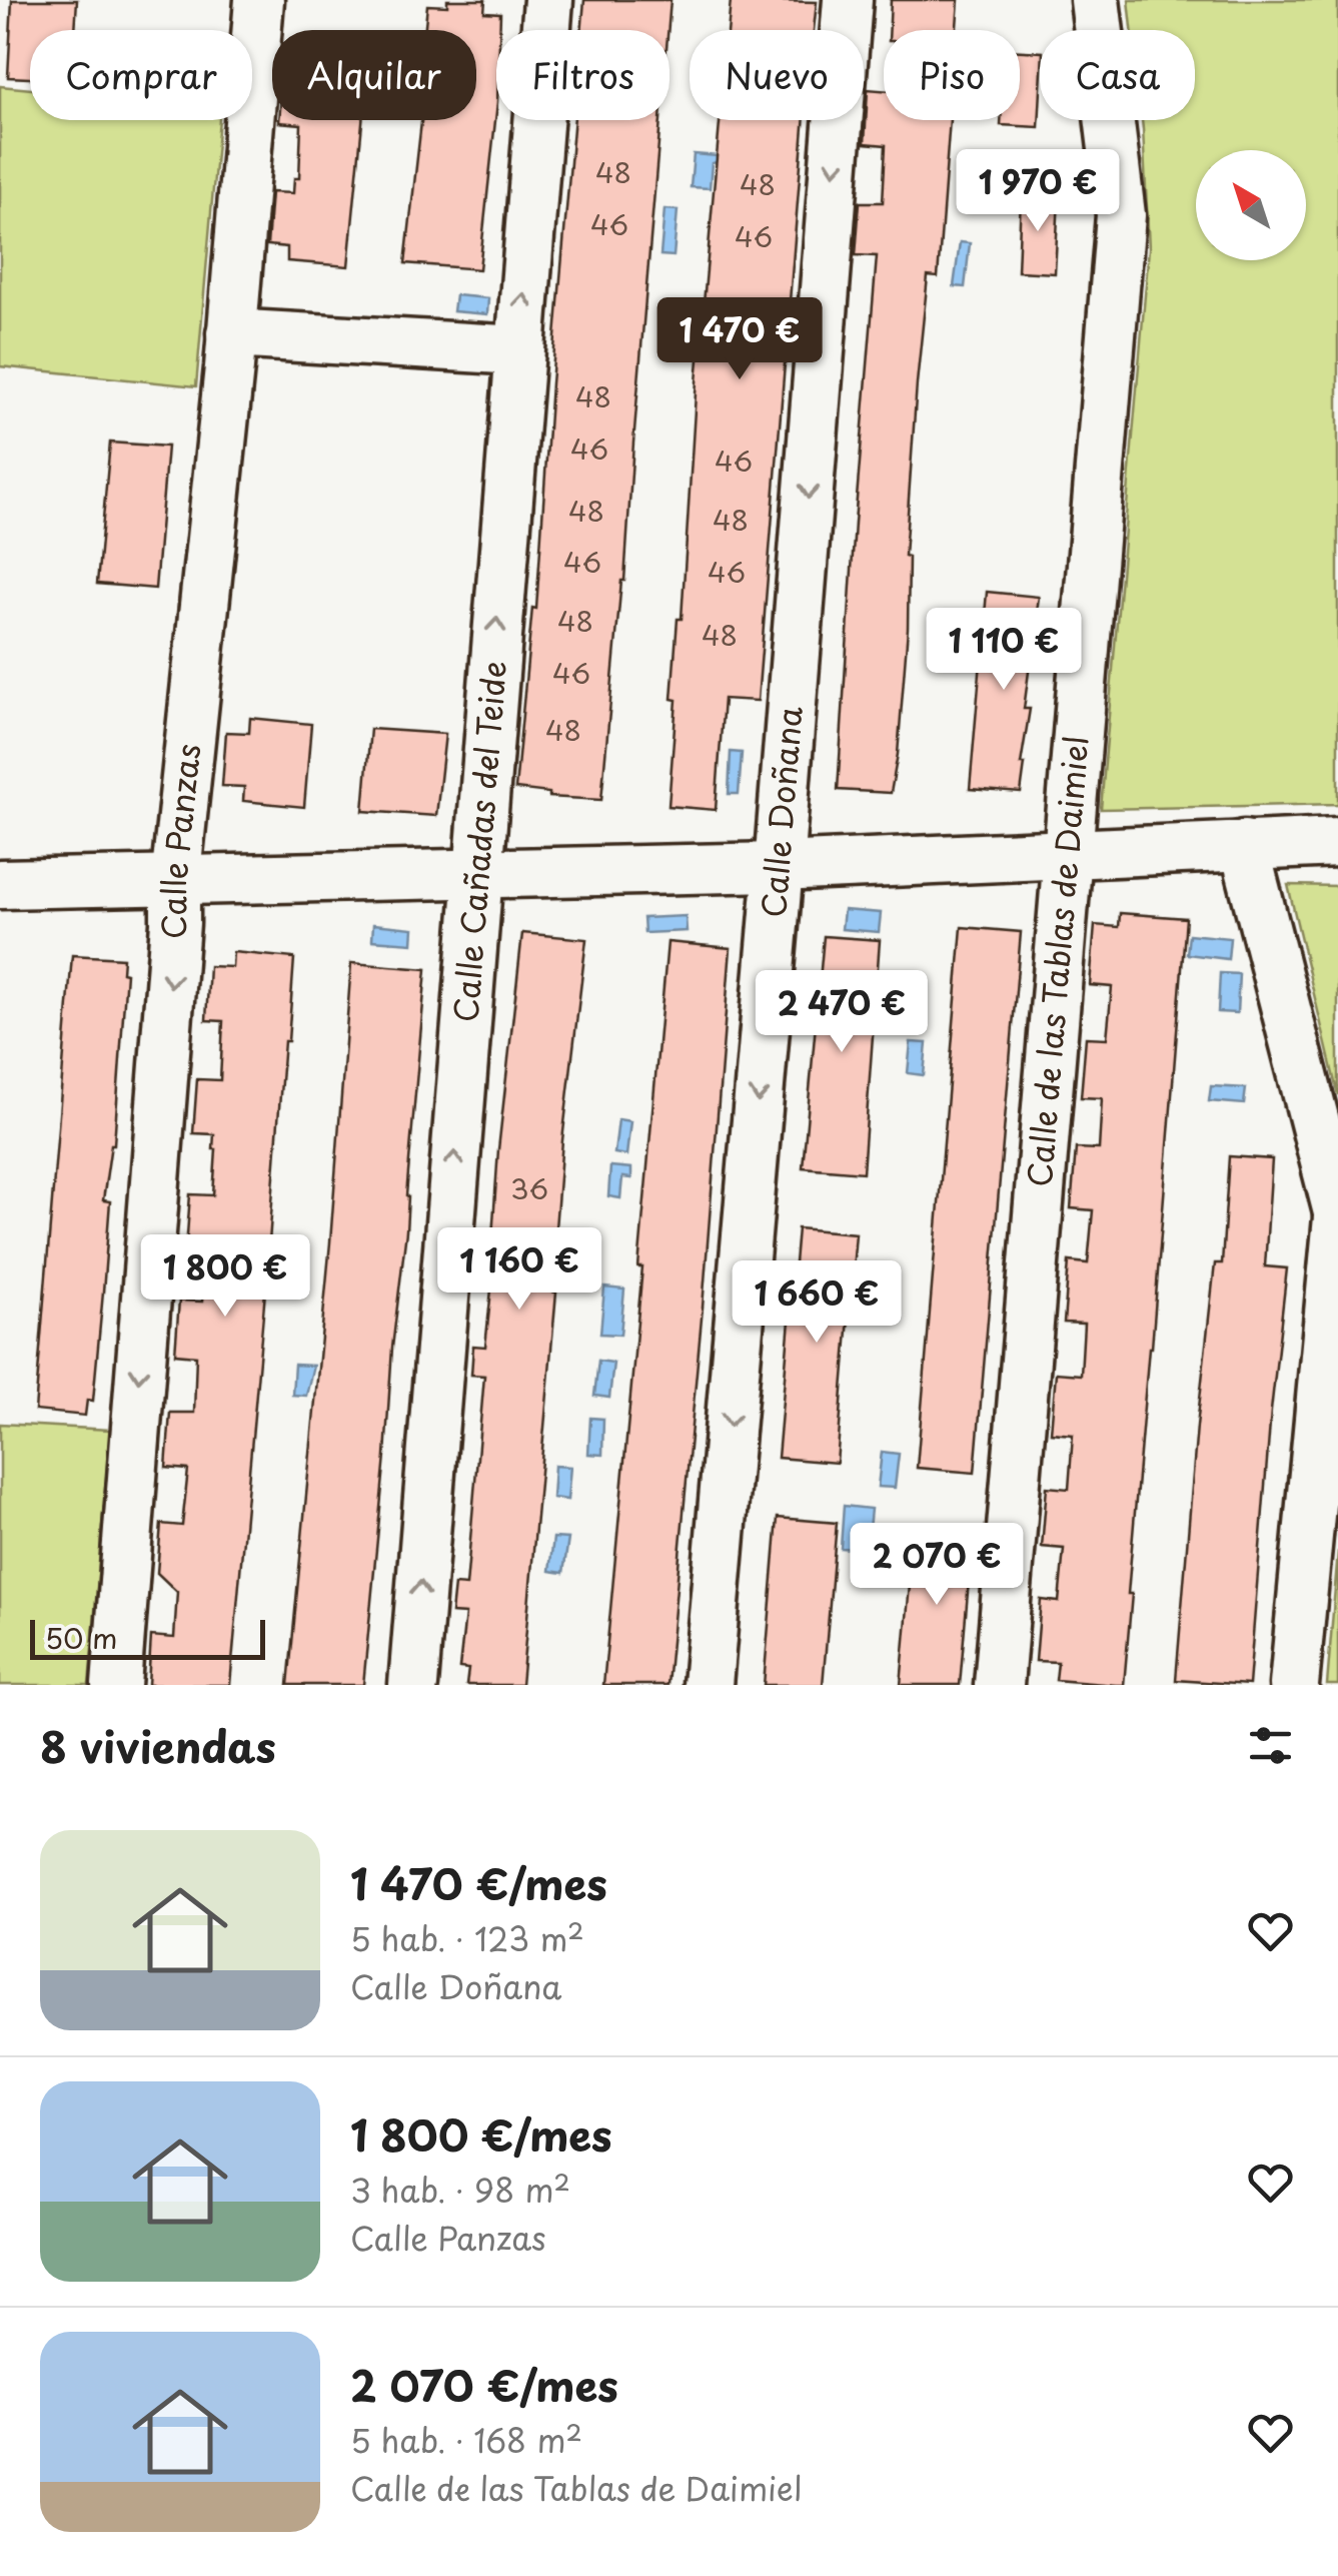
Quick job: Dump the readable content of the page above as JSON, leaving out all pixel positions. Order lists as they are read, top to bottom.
{
  "streets": {
    "street": [
      "Calle Doñana",
      "Calle Panzas",
      "Calle Cañadas del Teide",
      "Calle de las Tablas de Daimiel"
    ]
  },
  "one_way": ["Calle Doñana", "Calle Panzas", "Calle Cañadas del Teide"],
  "house_numbers": [
    "48",
    "48",
    "46",
    "46",
    "48",
    "46",
    "46",
    "48",
    "48",
    "46",
    "46",
    "48",
    "48",
    "46",
    "48",
    "36"
  ],
  "scale_bar": "50 m",
  "north": "top left",
  "page": {
    "chip": [
      "Comprar",
      "Alquilar",
      "Filtros",
      "Nuevo",
      "Piso",
      "Casa"
    ],
    "price": [
      "1 970 €",
      "1 470 €",
      "1 110 €",
      "2 470 €",
      "1 160 €",
      "1 800 €",
      "1 660 €",
      "2 070 €"
    ],
    "scale": "50 m",
    "heading": "8 viviendas",
    "list": [
      {
        "name": "1 470 €/mes",
        "note": "5 hab. · 123 m² · Calle Doñana"
      },
      {
        "name": "1 800 €/mes",
        "note": "3 hab. · 98 m² · Calle Panzas"
      },
      {
        "name": "2 070 €/mes",
        "note": "5 hab. · 168 m² · Calle de las Tablas de Daimiel"
      }
    ]
  }
}
